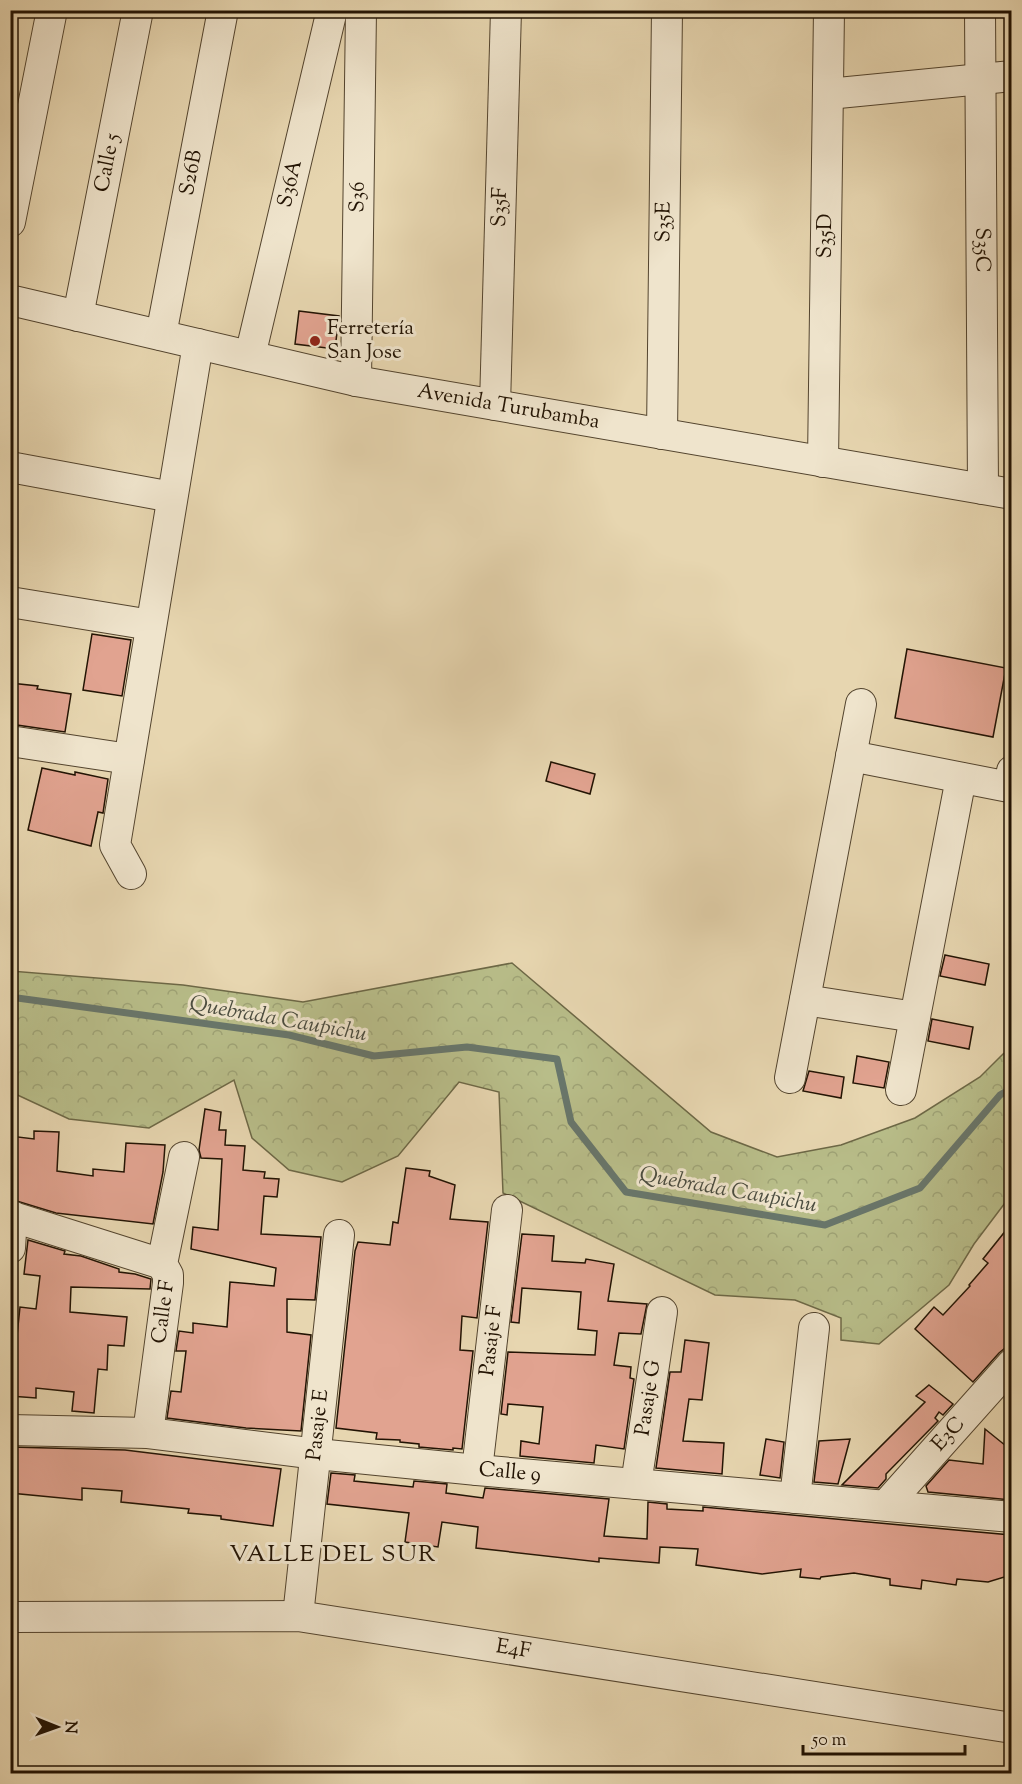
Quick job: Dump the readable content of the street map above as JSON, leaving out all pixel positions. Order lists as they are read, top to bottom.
{
  "streets": {
    "street": [
      "Calle 5",
      "S26B",
      "S36A",
      "S36",
      "S35F",
      "S35E",
      "S35D",
      "S35C",
      "Avenida Turubamba",
      "Calle F",
      "Pasaje F",
      "Pasaje G",
      "Pasaje E",
      "E3C",
      "Calle 9",
      "E4F"
    ]
  },
  "crossings": [
    ["Calle 5", "Avenida Turubamba"],
    ["S26B", "Avenida Turubamba"],
    ["S36A", "Avenida Turubamba"],
    ["S36", "Avenida Turubamba"],
    ["S35F", "Avenida Turubamba"],
    ["S35E", "Avenida Turubamba"],
    ["S35D", "Avenida Turubamba"],
    ["S35C", "Avenida Turubamba"],
    ["Calle F", "Calle 9"],
    ["Pasaje F", "Calle 9"],
    ["Pasaje G", "Calle 9"],
    ["Pasaje E", "Calle 9"],
    ["Pasaje E", "E4F"],
    ["E3C", "Calle 9"]
  ],
  "districts": ["VALLE DEL SUR"],
  "water": ["Quebrada Caupichu"],
  "places": ["Ferretería San Jose"],
  "scale_bar": "50 m",
  "north": "right"
}
